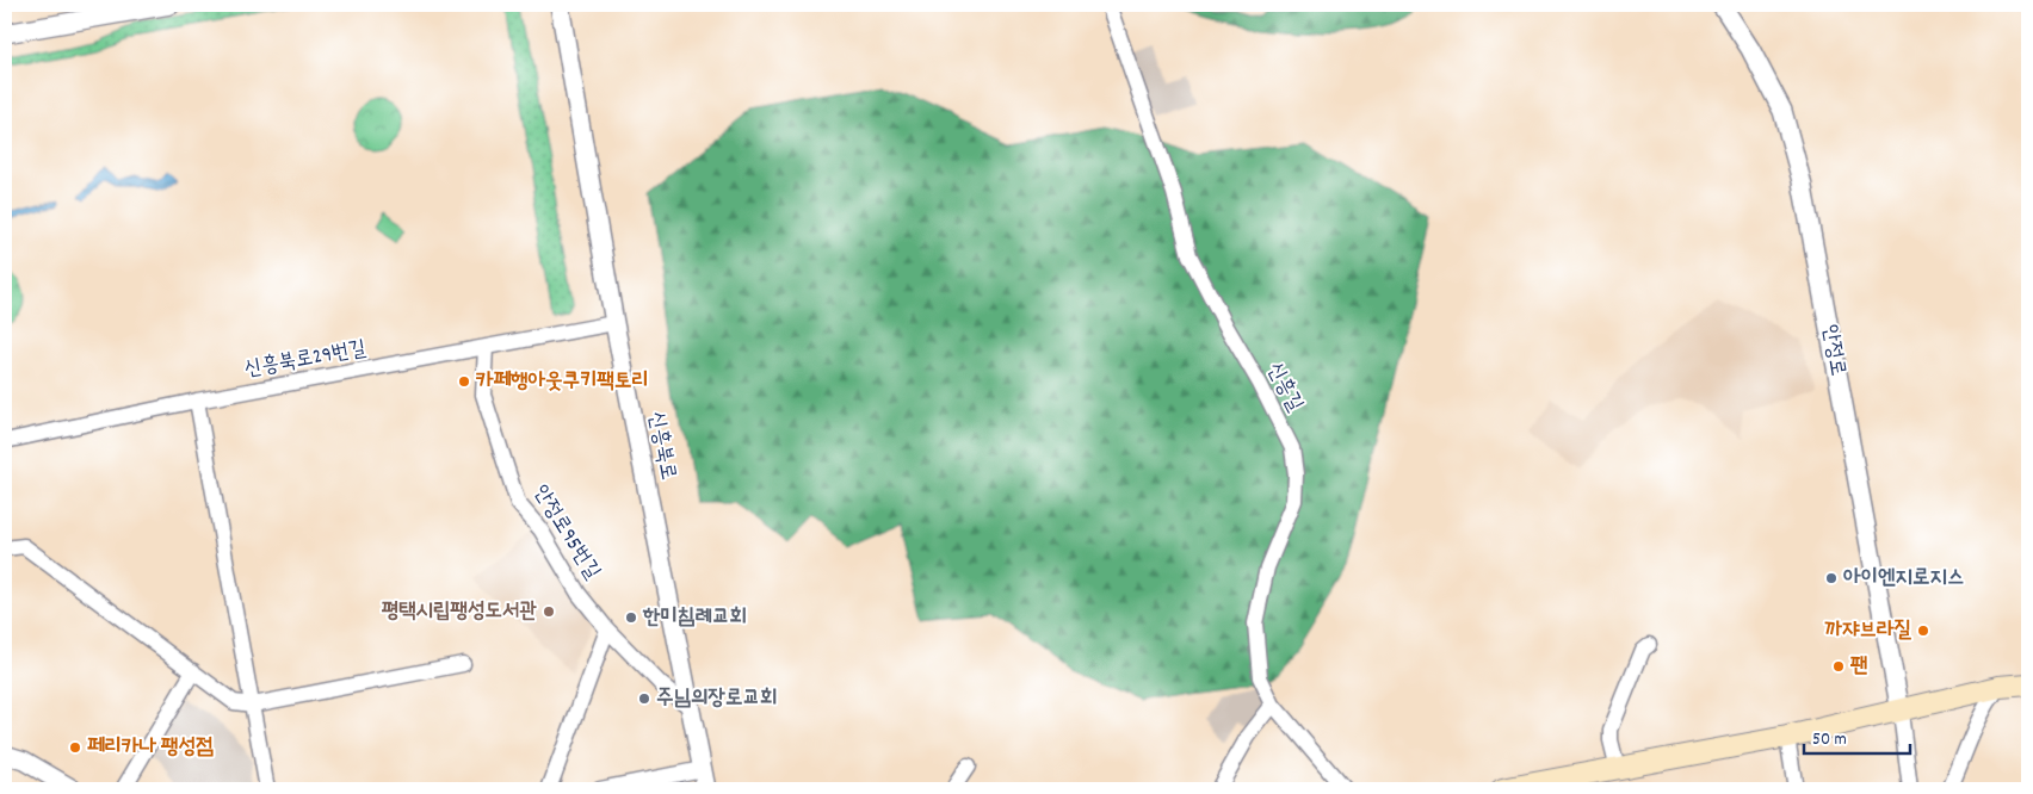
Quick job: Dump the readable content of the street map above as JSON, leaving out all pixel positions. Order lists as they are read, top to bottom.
{
  "streets": {
    "street": [
      "안정로",
      "신흥북로29번길",
      "신흥길",
      "신흥북로",
      "안정로95번길"
    ]
  },
  "crossings": [
    ["신흥북로29번길", "신흥북로"],
    ["신흥북로29번길", "안정로95번길"],
    ["신흥북로", "안정로95번길"]
  ],
  "places": [
    "카페행아웃쿠키팩토리",
    "아이엔지로지스",
    "평택시립팽성도서관",
    "한미침례교회",
    "까쟈브라질",
    "팬",
    "주님의장로교회",
    "페리카나 팽성점"
  ],
  "scale_bar": "50 m"
}
